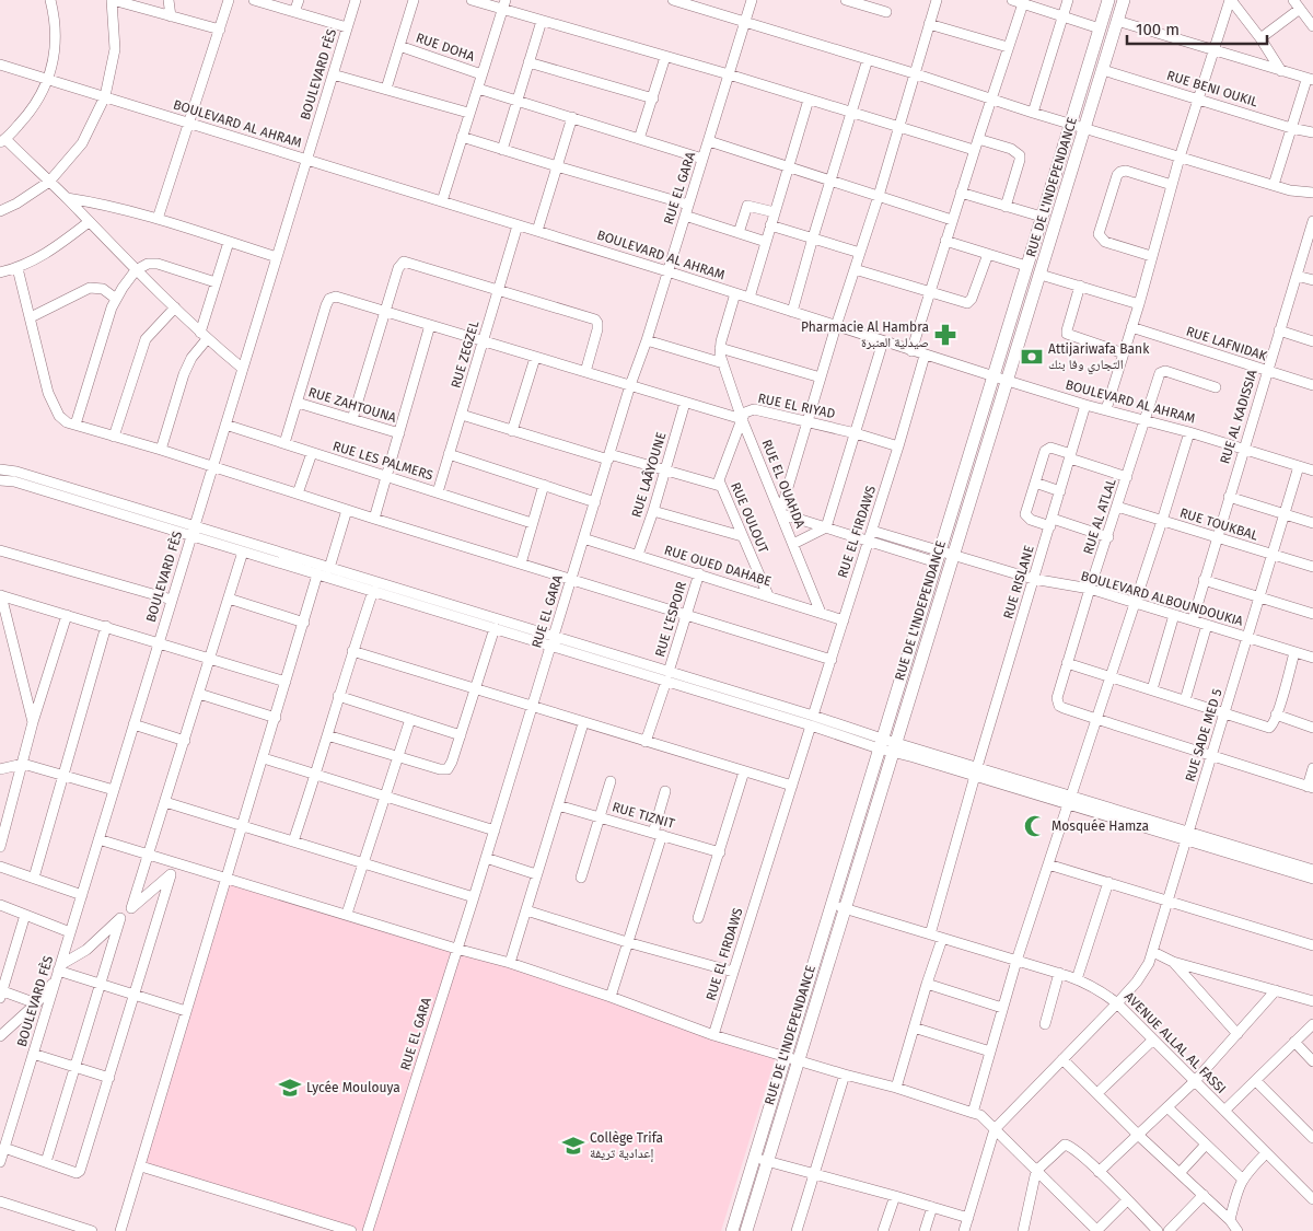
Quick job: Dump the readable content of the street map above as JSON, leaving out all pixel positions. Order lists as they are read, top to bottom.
{
  "streets": {
    "main road": ["RUE DE L'INDEPENDANCE"],
    "street": [
      "RUE DOHA",
      "BOULEVARD FÈS",
      "RUE BENI OUKIL",
      "BOULEVARD AL AHRAM",
      "RUE EL GARA",
      "RUE LAFNIDAK",
      "RUE ZEGZEL",
      "RUE ZAHTOUNA",
      "RUE EL RIYAD",
      "RUE AL KADISSIA",
      "RUE LES PALMERS",
      "RUE LAÂYOUNE",
      "RUE EL OUAHDA",
      "RUE AL ATLAL",
      "RUE OULOUT",
      "RUE TOUKBAL",
      "RUE EL FIRDAWS",
      "RUE OUED DAHABE",
      "RUE RISLANE",
      "BOULEVARD ALBOUNDOUKIA",
      "RUE L’ESPOIR",
      "RUE SADE MED 5",
      "RUE TIZNIT",
      "AVENUE ALLAL AL FASSI"
    ]
  },
  "crossings": [
    ["BOULEVARD FÈS", "BOULEVARD AL AHRAM"],
    ["BOULEVARD FÈS", "RUE LES PALMERS"],
    ["RUE BENI OUKIL", "RUE DE L'INDEPENDANCE"],
    ["BOULEVARD AL AHRAM", "RUE DE L'INDEPENDANCE"],
    ["BOULEVARD AL AHRAM", "RUE EL GARA"],
    ["BOULEVARD AL AHRAM", "RUE ZEGZEL"],
    ["BOULEVARD AL AHRAM", "RUE AL KADISSIA"],
    ["BOULEVARD AL AHRAM", "RUE AL ATLAL"],
    ["BOULEVARD AL AHRAM", "RUE EL FIRDAWS"],
    ["BOULEVARD AL AHRAM", "RUE RISLANE"],
    ["BOULEVARD AL AHRAM", "RUE SADE MED 5"],
    ["RUE DE L'INDEPENDANCE", "BOULEVARD ALBOUNDOUKIA"],
    ["RUE DE L'INDEPENDANCE", "AVENUE ALLAL AL FASSI"],
    ["RUE EL GARA", "RUE EL RIYAD"],
    ["RUE EL GARA", "RUE OUED DAHABE"],
    ["RUE LAFNIDAK", "RUE AL KADISSIA"],
    ["RUE ZEGZEL", "RUE EL RIYAD"],
    ["RUE ZEGZEL", "RUE LES PALMERS"],
    ["RUE ZAHTOUNA", "RUE EL RIYAD"],
    ["RUE EL RIYAD", "RUE LAÂYOUNE"],
    ["RUE EL RIYAD", "RUE EL OUAHDA"],
    ["RUE EL RIYAD", "RUE OULOUT"],
    ["RUE EL RIYAD", "RUE EL FIRDAWS"],
    ["RUE AL KADISSIA", "RUE TOUKBAL"],
    ["RUE AL KADISSIA", "BOULEVARD ALBOUNDOUKIA"],
    ["RUE LAÂYOUNE", "RUE OUED DAHABE"],
    ["RUE EL OUAHDA", "RUE OULOUT"],
    ["RUE EL OUAHDA", "RUE OUED DAHABE"],
    ["RUE AL ATLAL", "RUE TOUKBAL"],
    ["RUE AL ATLAL", "BOULEVARD ALBOUNDOUKIA"],
    ["RUE OULOUT", "RUE OUED DAHABE"],
    ["RUE TOUKBAL", "RUE SADE MED 5"],
    ["RUE EL FIRDAWS", "RUE OUED DAHABE"],
    ["RUE OUED DAHABE", "RUE L’ESPOIR"],
    ["RUE RISLANE", "BOULEVARD ALBOUNDOUKIA"],
    ["RUE RISLANE", "AVENUE ALLAL AL FASSI"],
    ["BOULEVARD ALBOUNDOUKIA", "RUE SADE MED 5"],
    ["RUE SADE MED 5", "AVENUE ALLAL AL FASSI"]
  ],
  "places": {
    "pharmacy": ["Pharmacie Al Hambra صيدلية العنبرة"],
    "bank": ["Attijariwafa Bank التجاري وفا بنك"],
    "mosque": ["Mosquée Hamza"],
    "school or university": ["Lycée Moulouya", "Collège Trifa إعدادية تريفة"]
  },
  "scale_bar": "100 m"
}
